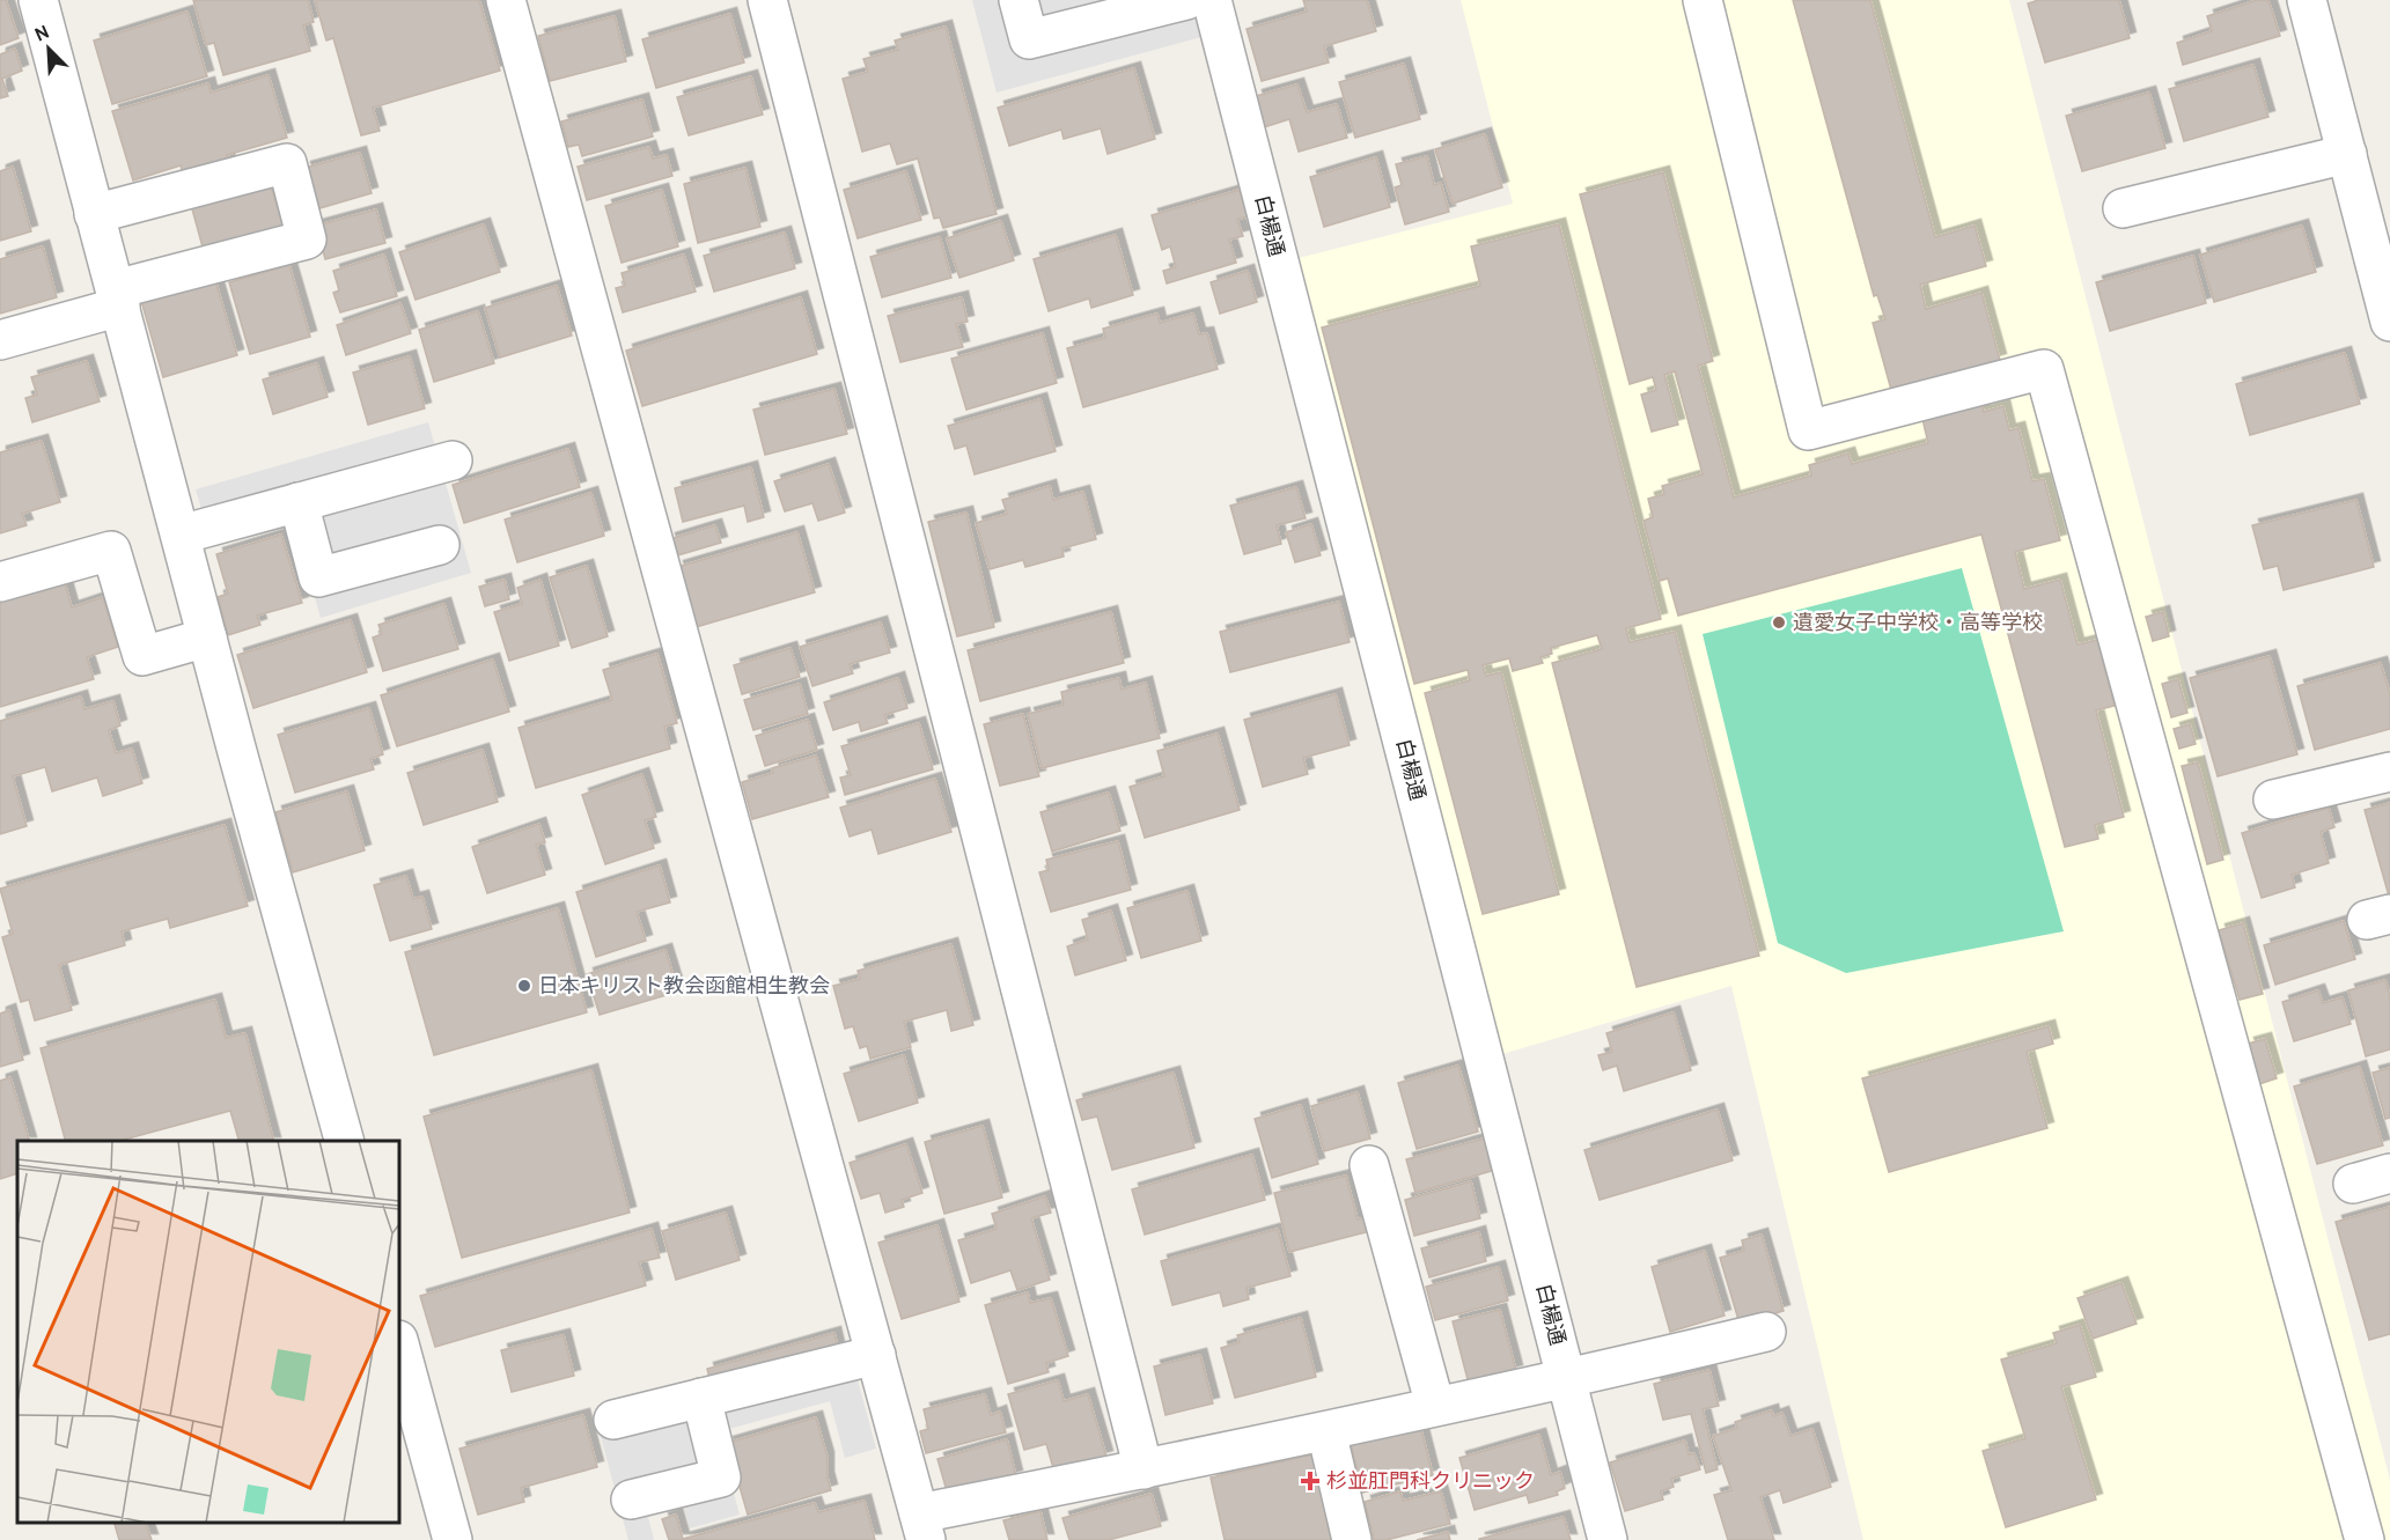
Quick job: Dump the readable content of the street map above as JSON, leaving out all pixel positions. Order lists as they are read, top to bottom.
{
  "streets": {
    "street": ["白楊通"]
  },
  "places": {
    "other": ["遺愛女子中学校・高等学校", "日本キリスト教会函館相生教会"],
    "health": ["杉並肛門科クリニック"]
  },
  "north": "top left"
}
